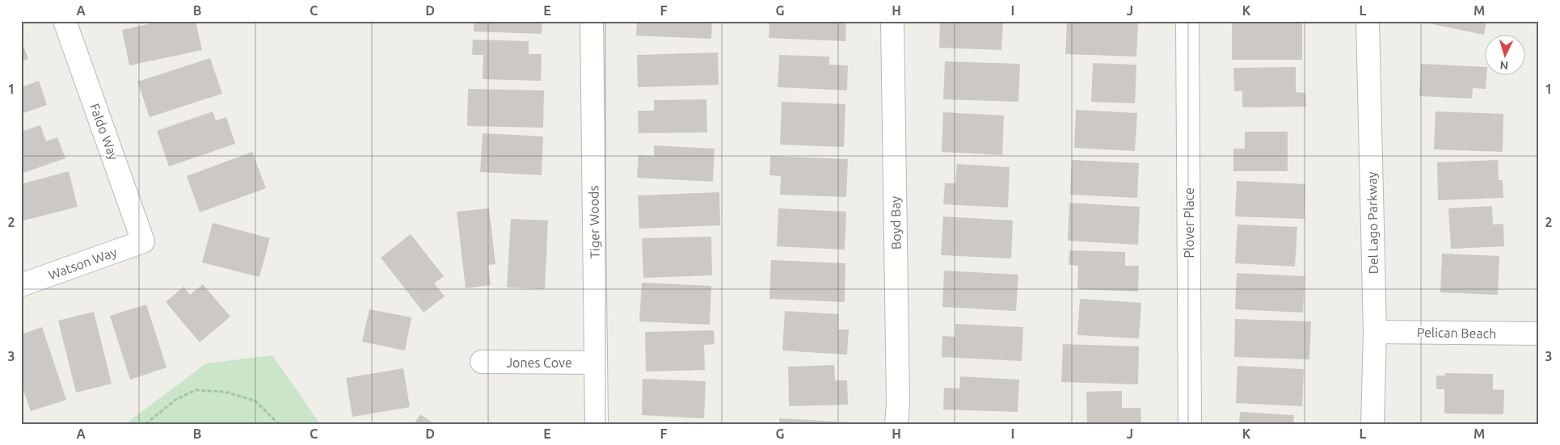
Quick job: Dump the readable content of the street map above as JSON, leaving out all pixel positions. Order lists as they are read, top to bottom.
{
  "streets": {
    "street": [
      "Faldo Way",
      "Tiger Woods",
      "Boyd Bay",
      "Plover Place",
      "Del Lago Parkway",
      "Watson Way",
      "Pelican Beach",
      "Jones Cove"
    ]
  },
  "crossings": [
    ["Faldo Way", "Watson Way"],
    ["Tiger Woods", "Jones Cove"],
    ["Del Lago Parkway", "Pelican Beach"]
  ],
  "north": "bottom",
  "grid": {
    "columns": [
      "A",
      "B",
      "C",
      "D",
      "E",
      "F",
      "G",
      "H",
      "I",
      "J",
      "K",
      "L",
      "M"
    ],
    "rows": ["1", "2", "3"]
  }
}
